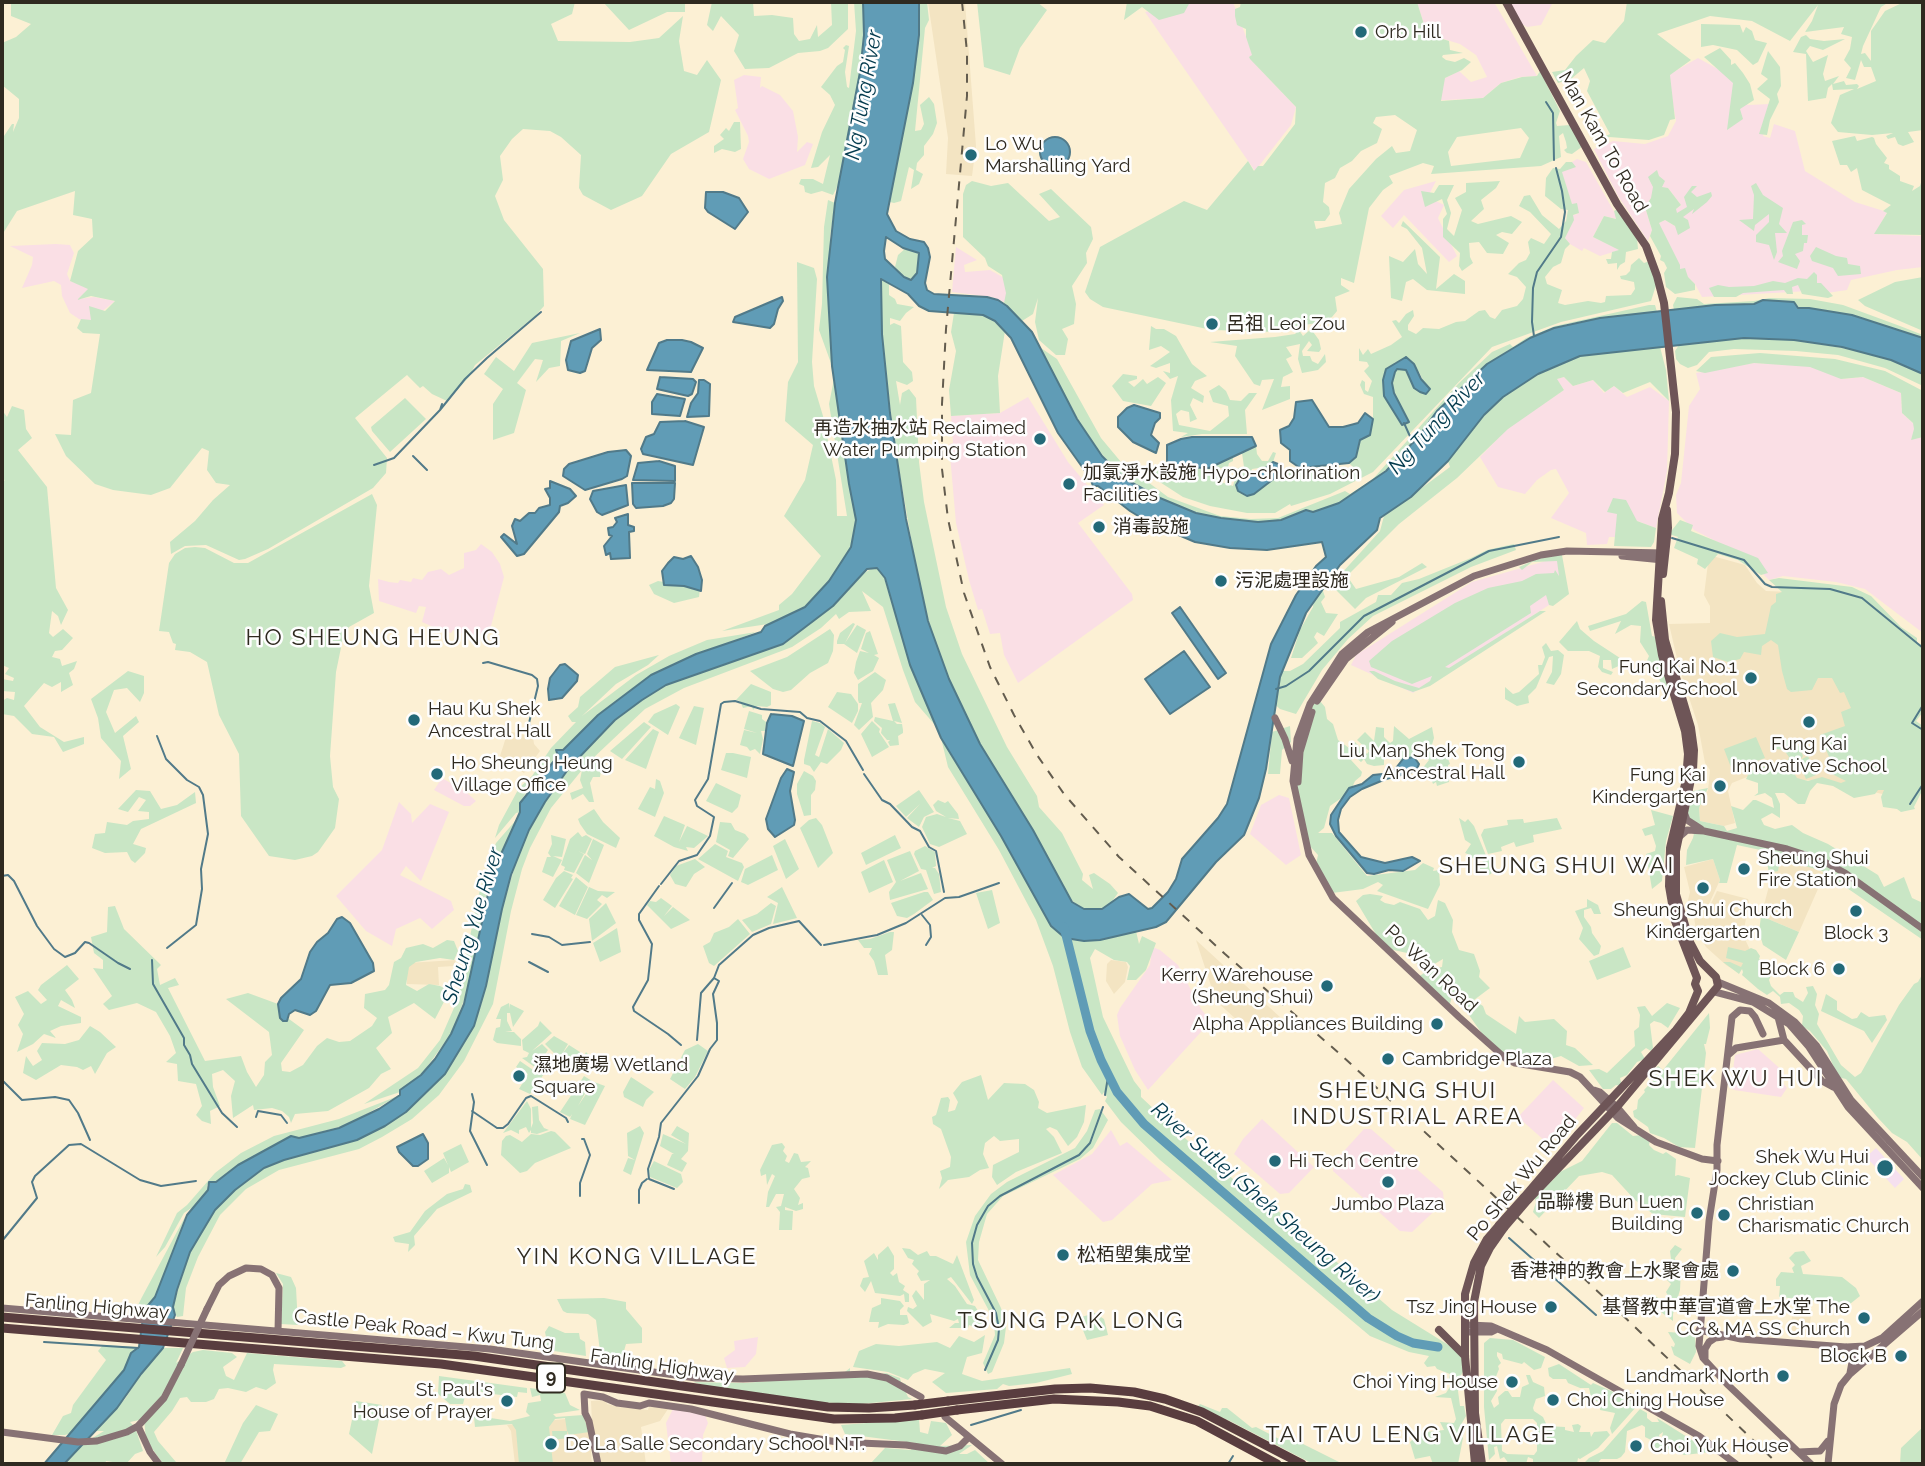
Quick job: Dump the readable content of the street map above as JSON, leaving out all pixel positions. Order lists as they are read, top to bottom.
{
  "streets": {
    "highway": ["Fanling Highway", "9"],
    "main road": ["Man Kam To Road", "Po Shek Wu Road"],
    "street": ["Po Wan Road", "Castle Peak Road – Kwu Tung"]
  },
  "crossings": [
    ["Man Kam To Road", "Po Wan Road"],
    ["Po Wan Road", "Po Shek Wu Road"],
    ["Fanling Highway", "Castle Peak Road – Kwu Tung"]
  ],
  "districts": [
    "HO SHEUNG HEUNG",
    "SHEUNG SHUI WAI",
    "SHEK WU HUI",
    "SHEUNG SHUI INDUSTRIAL AREA",
    "YIN KONG VILLAGE",
    "TSUNG PAK LONG",
    "TAI TAU LENG VILLAGE"
  ],
  "water": ["Ng Tung River", "Sheung Yue River", "River Sutlej (Shek Sheung River)"],
  "places": [
    "Orb Hill",
    "Lo Wu Marshalling Yard",
    "呂祖 Leoi Zou",
    "再造水抽水站 Reclaimed Water Pumping Station",
    "加氯淨水設施 Hypo-chlorination Facilities",
    "消毒設施",
    "污泥處理設施",
    "Fung Kai No.1 Secondary School",
    "Hau Ku Shek Ancestral Hall",
    "Fung Kai Innovative School",
    "Liu Man Shek Tong Ancestral Hall",
    "Ho Sheung Heung Village Office",
    "Fung Kai Kindergarten",
    "Sheung Shui Fire Station",
    "Sheung Shui Church Kindergarten",
    "Block 3",
    "Block 6",
    "Kerry Warehouse (Sheung Shui)",
    "Alpha Appliances Building",
    "Cambridge Plaza",
    "濕地廣場 Wetland Square",
    "Hi Tech Centre",
    "Shek Wu Hui Jockey Club Clinic",
    "Jumbo Plaza",
    "品聯樓 Bun Luen Building",
    "Christian Charismatic Church",
    "松栢塱集成堂",
    "香港神的教會上水聚會處",
    "Tsz Jing House",
    "基督教中華宣道會上水堂 The CC & MA SS Church",
    "Block B",
    "Landmark North",
    "Choi Ying House",
    "Choi Ching House",
    "St. Paul's House of Prayer",
    "De La Salle Secondary School N.T.",
    "Choi Yuk House"
  ]
}
